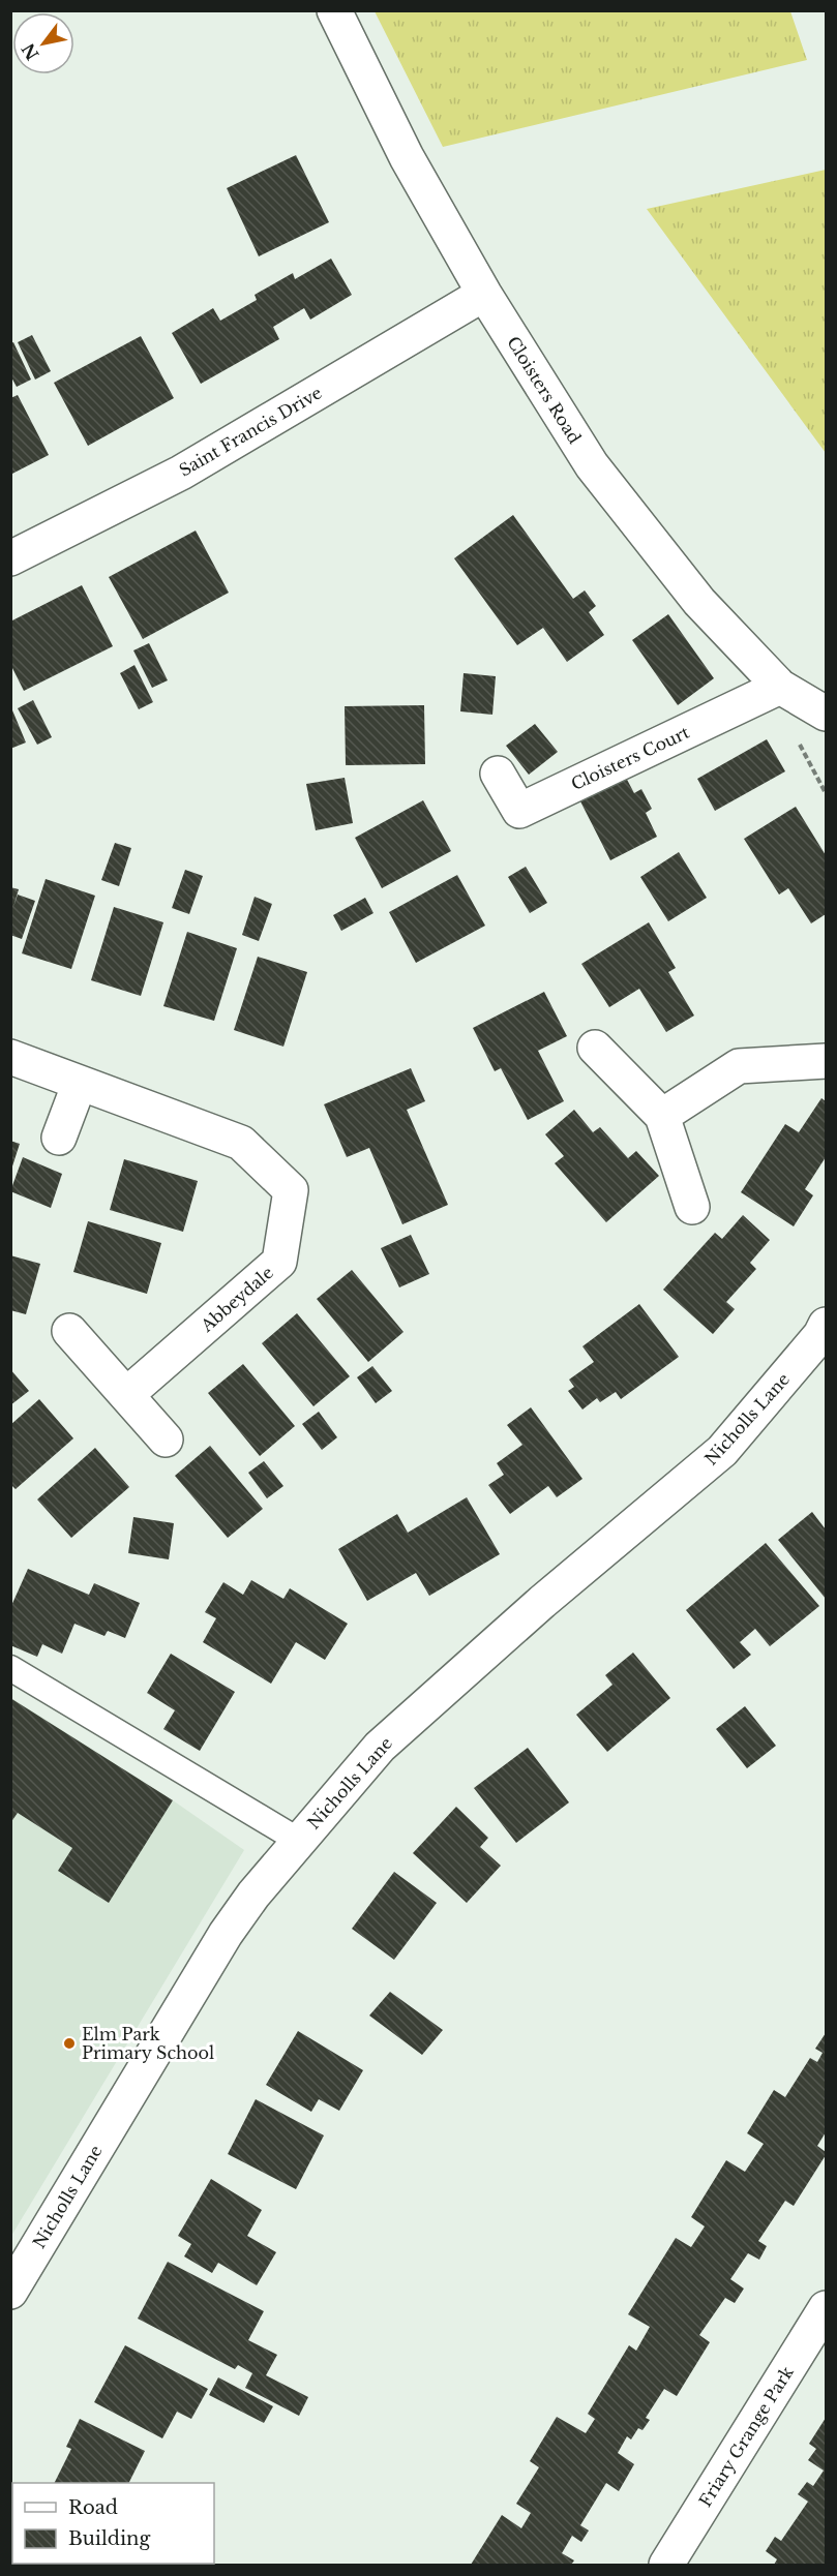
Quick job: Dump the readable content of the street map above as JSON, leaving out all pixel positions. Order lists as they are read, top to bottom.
{
  "streets": {
    "street": [
      "Cloisters Road",
      "Saint Francis Drive",
      "Cloisters Court",
      "Abbeydale",
      "Nicholls Lane",
      "Friary Grange Park"
    ]
  },
  "crossings": [
    ["Cloisters Road", "Saint Francis Drive"],
    ["Cloisters Road", "Cloisters Court"]
  ],
  "places": ["Elm Park Primary School"],
  "legend": ["Road", "Building"],
  "north": "bottom left"
}
